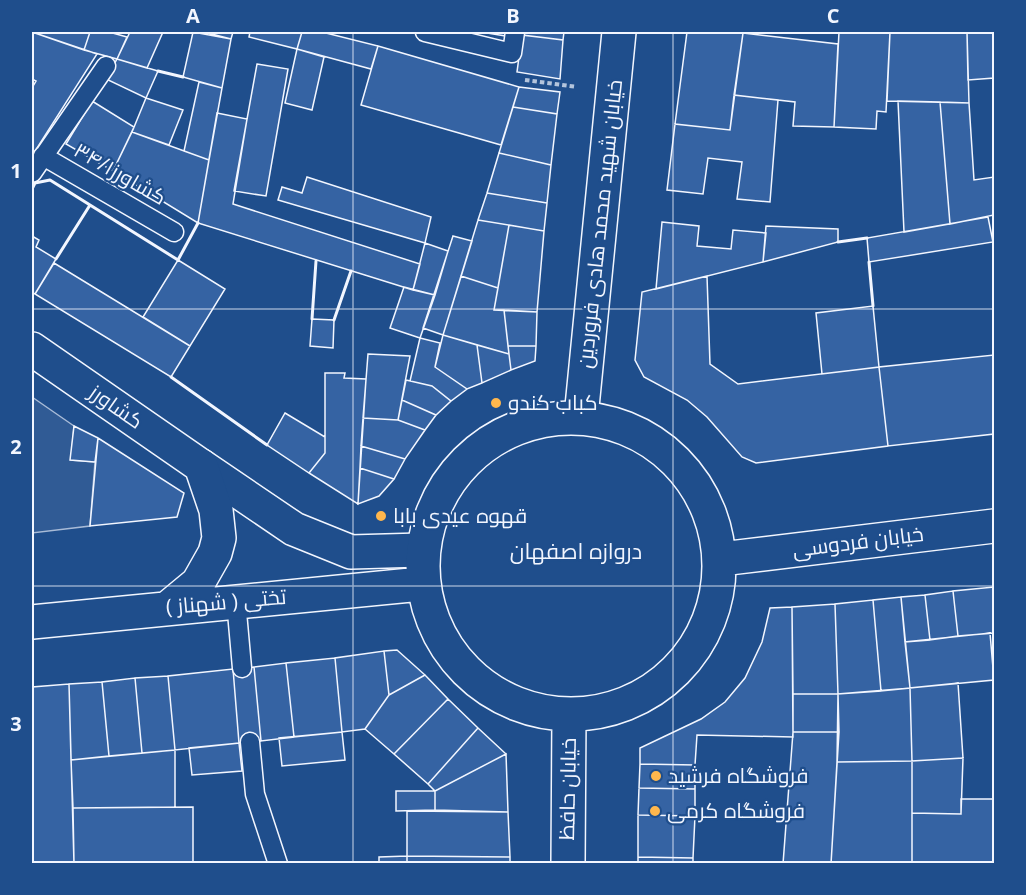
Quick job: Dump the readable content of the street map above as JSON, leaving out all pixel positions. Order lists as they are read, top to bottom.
{
  "streets": {
    "street": [
      "خیابان شهید محمد هادی فروردین",
      "کشاورز",
      "خیابان فردوسی",
      "تختی ( شهناز )",
      "خیابان حافظ"
    ],
    "lane": ["کشاورز۳۴/۱"]
  },
  "districts": ["دروازه اصفهان"],
  "places": [
    "کباب کندو",
    "قهوه عیدی بابا",
    "فروشگاه فرشید",
    "فروشگاه کرمی"
  ],
  "grid": {
    "columns": ["A", "B", "C"],
    "rows": ["1", "2", "3"]
  }
}
